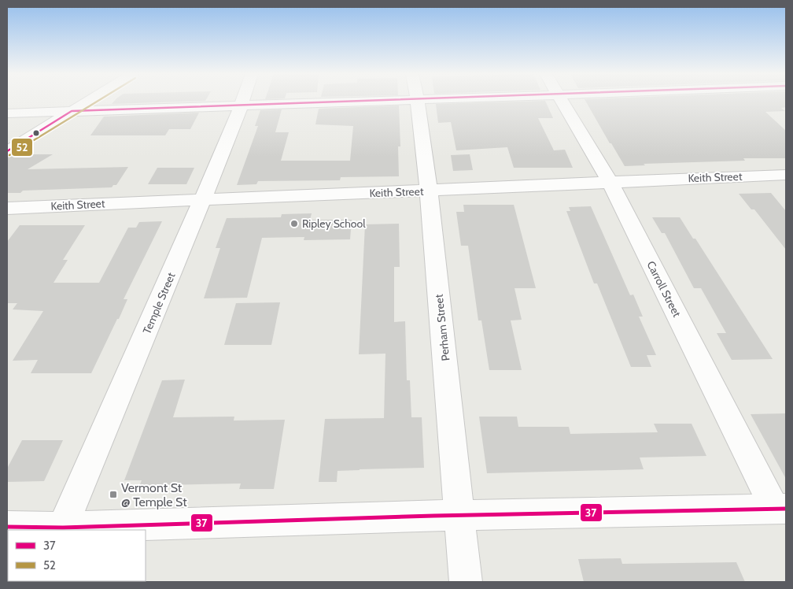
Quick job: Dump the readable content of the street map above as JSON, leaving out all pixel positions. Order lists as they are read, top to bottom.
{
  "streets": {
    "street": [
      "Keith Street",
      "Carroll Street",
      "Temple Street",
      "Perham Street"
    ]
  },
  "crossings": [
    ["Keith Street", "Carroll Street"],
    ["Keith Street", "Temple Street"],
    ["Keith Street", "Perham Street"]
  ],
  "places": {
    "other": ["Ripley School"],
    "transit": ["Vermont St @ Temple St"]
  },
  "lines": ["transit line 37", "transit line 52"],
  "legend": ["37", "52"]
}
